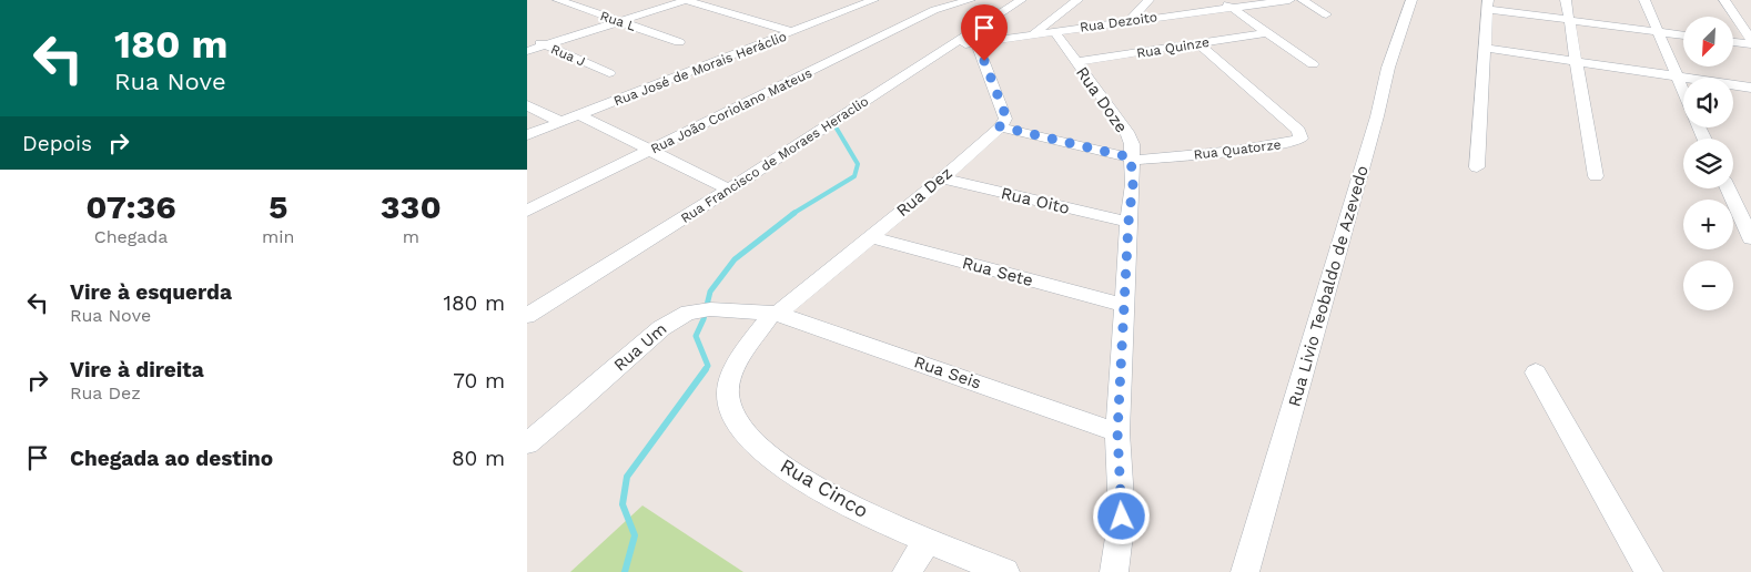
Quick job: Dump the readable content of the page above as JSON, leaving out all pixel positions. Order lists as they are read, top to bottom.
{
  "streets": {
    "street": [
      "Rua L",
      "Rua Dezoito",
      "Rua Quinze",
      "Rua J",
      "Rua José de Morais Heráclio",
      "Rua Doze",
      "Rua João Coriolano Mateus",
      "Rua Quatorze",
      "Rua Francisco de Moraes Heraclio",
      "Rua Dez",
      "Rua Oito",
      "Rua Sete",
      "Rua Livio Teobaldo de Azevedo",
      "Rua Um",
      "Rua Seis",
      "Rua Cinco"
    ]
  },
  "crossings": [
    ["Rua Dezoito", "Rua Doze"],
    ["Rua Dezoito", "Rua Francisco de Moraes Heraclio"],
    ["Rua Quinze", "Rua Doze"],
    ["Rua Quinze", "Rua Quatorze"],
    ["Rua Doze", "Rua Quatorze"],
    ["Rua Doze", "Rua Oito"],
    ["Rua Doze", "Rua Sete"],
    ["Rua Doze", "Rua Seis"],
    ["Rua Dez", "Rua Oito"],
    ["Rua Dez", "Rua Sete"],
    ["Rua Dez", "Rua Um"],
    ["Rua Dez", "Rua Seis"],
    ["Rua Dez", "Rua Cinco"],
    ["Rua Um", "Rua Seis"],
    ["Rua Um", "Rua Cinco"],
    ["Rua Seis", "Rua Cinco"]
  ],
  "north": "bottom left",
  "page": {
    "turn": ["180 m", "Rua Nove"],
    "map_buttons": ["+", "−"],
    "then": "Depois",
    "eta": [
      "07:36",
      "Chegada",
      "5",
      "min",
      "330",
      "m"
    ],
    "list": [
      {
        "name": "Vire à esquerda",
        "note": "Rua Nove",
        "value": "180 m"
      },
      {
        "name": "Vire à direita",
        "note": "Rua Dez",
        "value": "70 m"
      },
      {
        "name": "Chegada ao destino",
        "value": "80 m"
      }
    ]
  }
}
